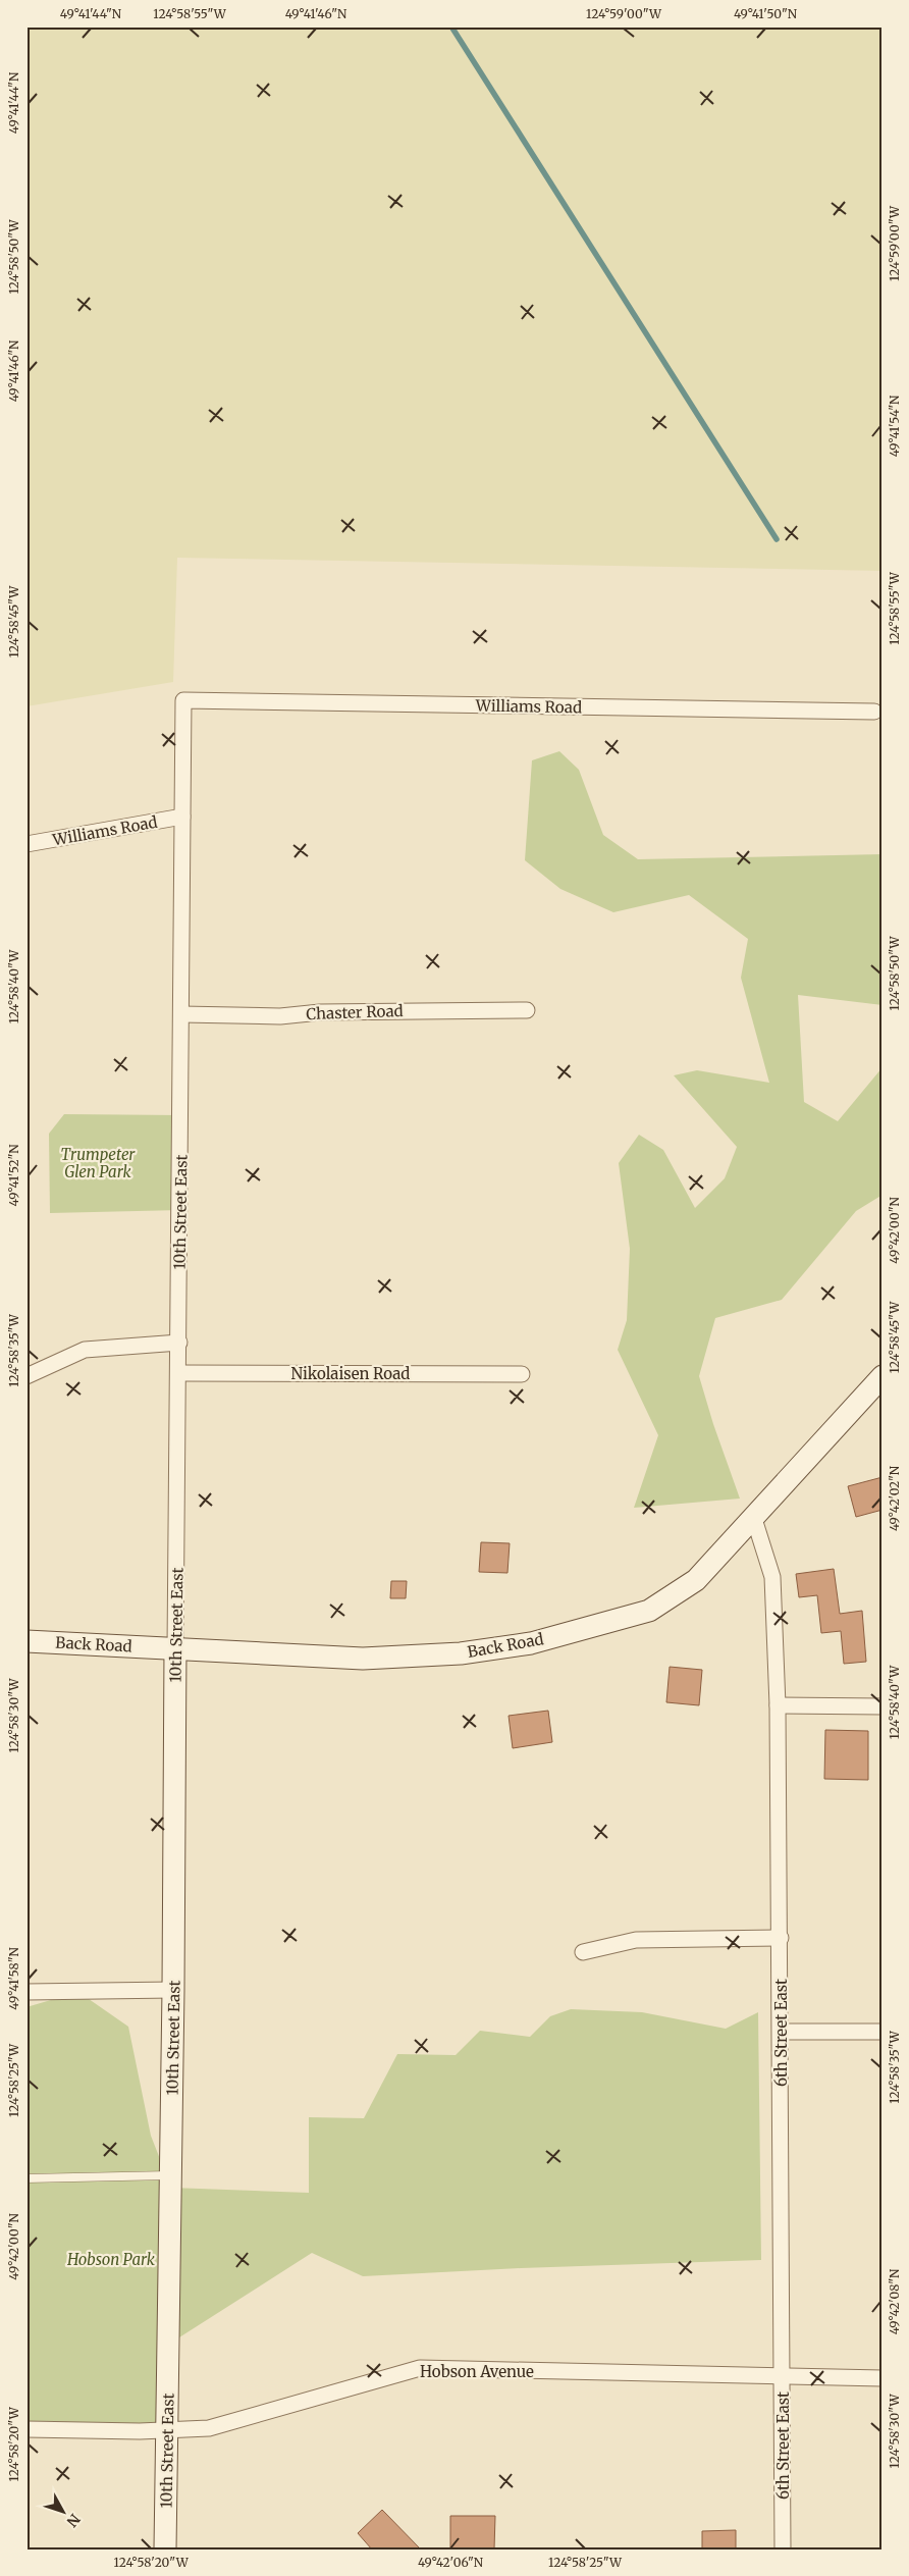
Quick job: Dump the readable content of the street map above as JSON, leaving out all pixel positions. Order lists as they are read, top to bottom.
{
  "streets": {
    "street": [
      "Williams Road",
      "Chaster Road",
      "10th Street East",
      "Nikolaisen Road",
      "Back Road",
      "6th Street East",
      "Hobson Avenue"
    ]
  },
  "crossings": [
    ["Williams Road", "10th Street East"],
    ["Chaster Road", "10th Street East"],
    ["10th Street East", "Nikolaisen Road"],
    ["10th Street East", "Back Road"],
    ["10th Street East", "Hobson Avenue"],
    ["Back Road", "6th Street East"],
    ["6th Street East", "Hobson Avenue"]
  ],
  "parks": ["Trumpeter Glen Park", "Hobson Park"],
  "north": "bottom right",
  "coordinates": [
    "49°41'44\"N",
    "124°58'55\"W",
    "49°41'46\"N",
    "124°59'00\"W",
    "49°41'50\"N",
    "124°58'50\"W",
    "49°41'54\"N",
    "124°58'45\"W",
    "124°58'40\"W",
    "49°41'52\"N",
    "49°42'00\"N",
    "124°58'35\"W",
    "49°42'02\"N",
    "124°58'30\"W",
    "49°41'58\"N",
    "124°58'25\"W",
    "49°42'08\"N",
    "124°58'20\"W",
    "49°42'06\"N"
  ]
}
